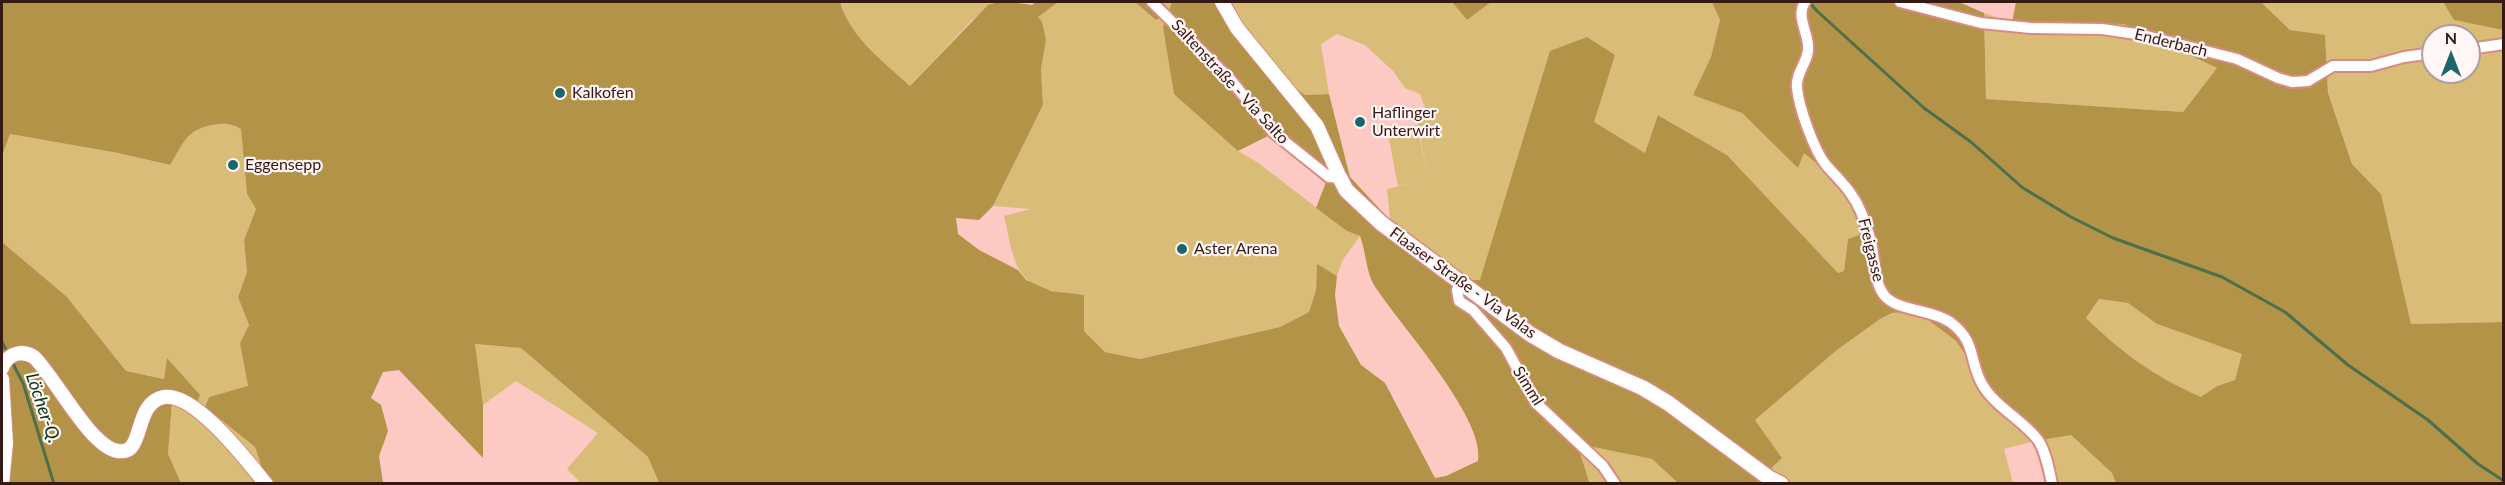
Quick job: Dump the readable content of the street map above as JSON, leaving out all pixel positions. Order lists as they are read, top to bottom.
{
  "streets": {
    "main road": ["Flaaser Straße - Via Valas"],
    "street": [
      "Enderbach",
      "Saltenstraße - Via Salto",
      "Freigasse",
      "Simml"
    ]
  },
  "crossings": [
    ["Saltenstraße - Via Salto", "Flaaser Straße - Via Valas"],
    ["Flaaser Straße - Via Valas", "Simml"]
  ],
  "water": ["Löcher-Q."],
  "places": [
    "Kalkofen",
    "Haflinger Unterwirt",
    "Eggensepp",
    "Aster Arena"
  ],
  "north": "top"
}
